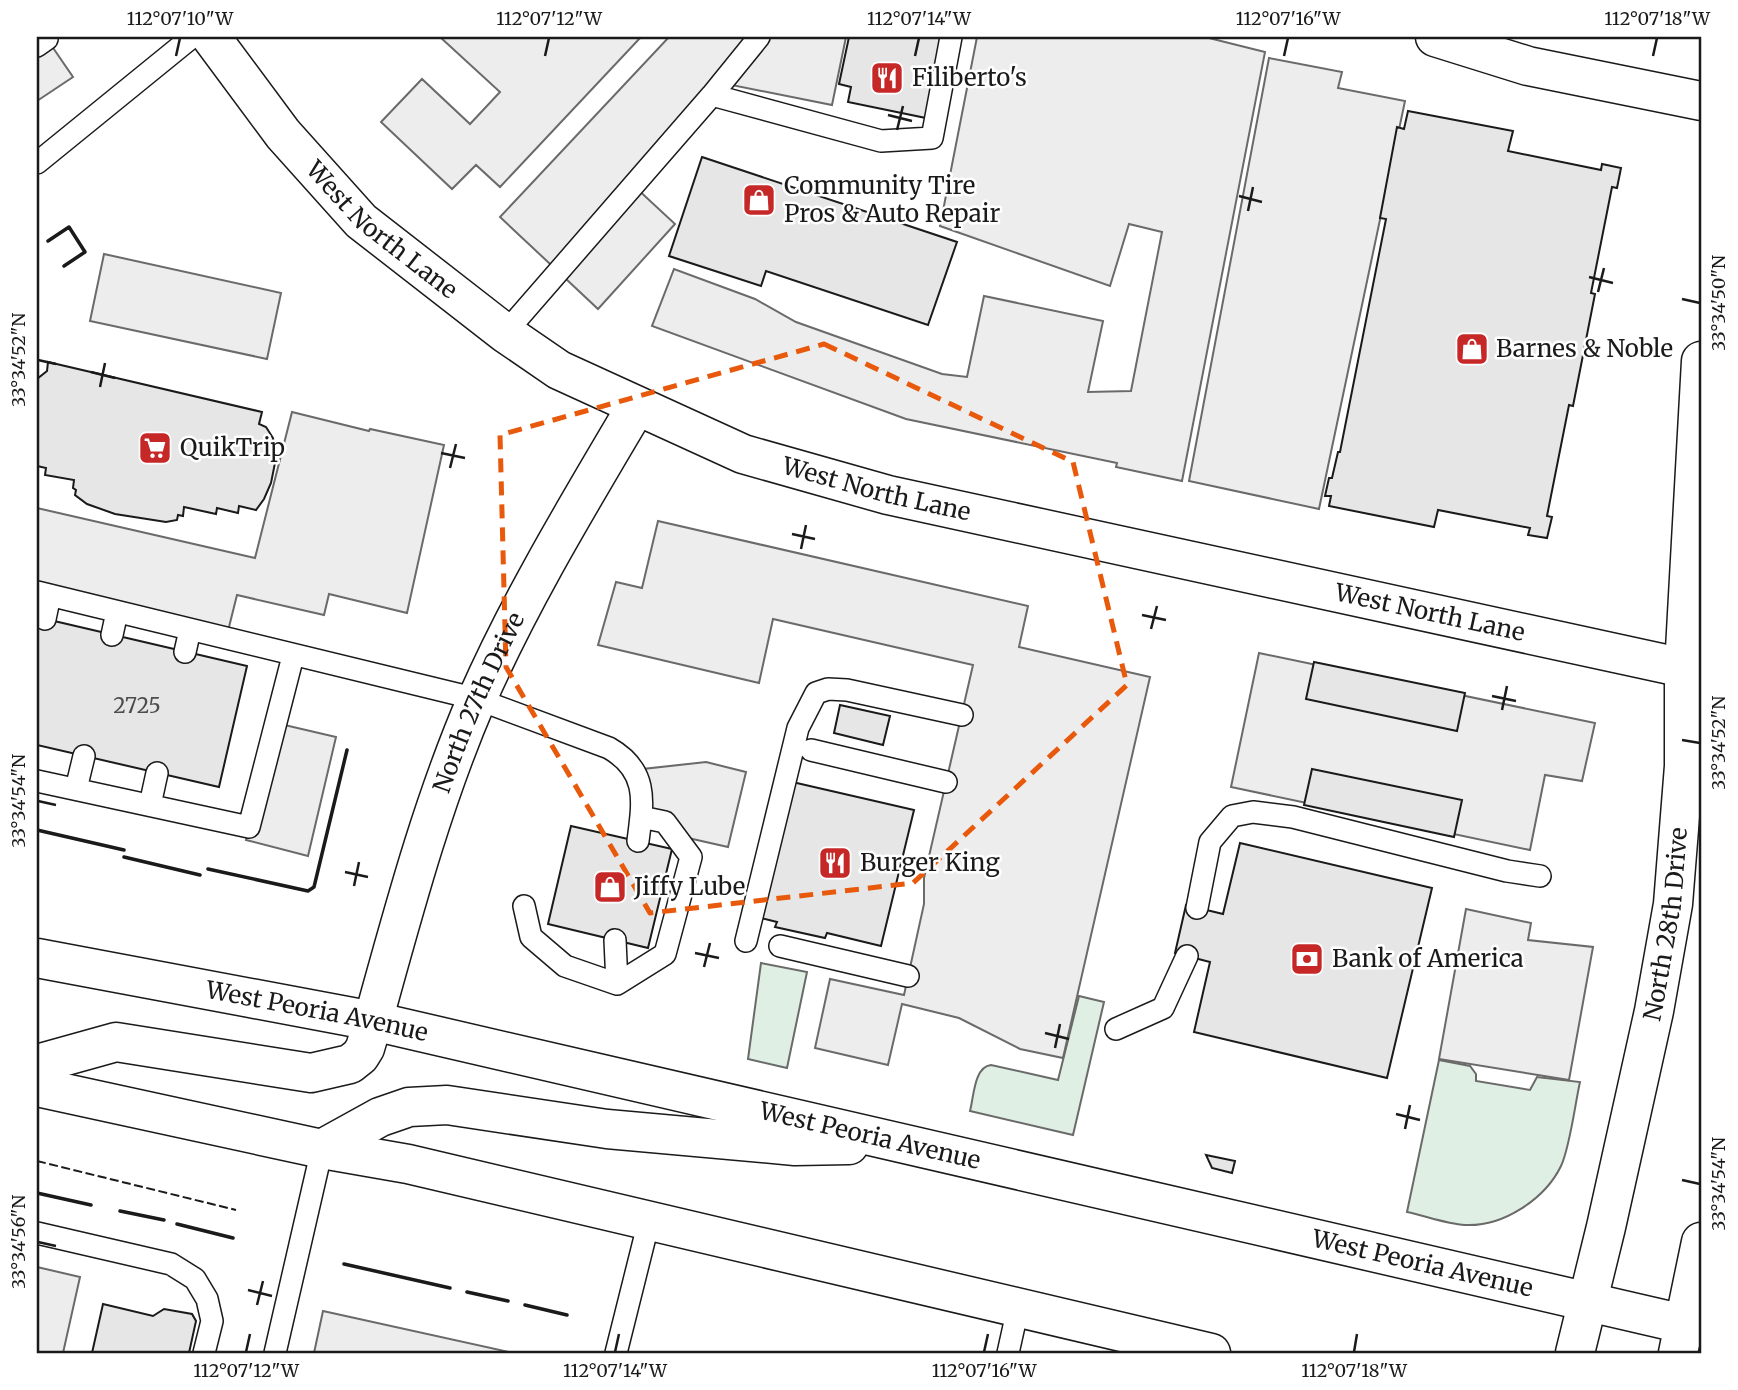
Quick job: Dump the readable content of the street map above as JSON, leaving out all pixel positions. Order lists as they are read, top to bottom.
{
  "streets": {
    "main road": [
      "West North Lane",
      "North 27th Drive",
      "North 28th Drive",
      "West Peoria Avenue"
    ]
  },
  "crossings": [
    ["West North Lane", "North 27th Drive"],
    ["West North Lane", "North 28th Drive"],
    ["North 27th Drive", "West Peoria Avenue"],
    ["North 28th Drive", "West Peoria Avenue"]
  ],
  "places": {
    "restaurant": ["Filiberto's", "Burger King"],
    "shop": ["Community Tire Pros & Auto Repair", "Barnes & Noble", "Jiffy Lube"],
    "supermarket": ["QuikTrip"],
    "bank": ["Bank of America"]
  },
  "house_numbers": ["2725"],
  "coordinates": [
    "112°07'10\"W",
    "112°07'12\"W",
    "112°07'14\"W",
    "112°07'16\"W",
    "112°07'18\"W",
    "33°34'50\"N",
    "33°34'52\"N",
    "33°34'54\"N",
    "33°34'56\"N"
  ]
}
